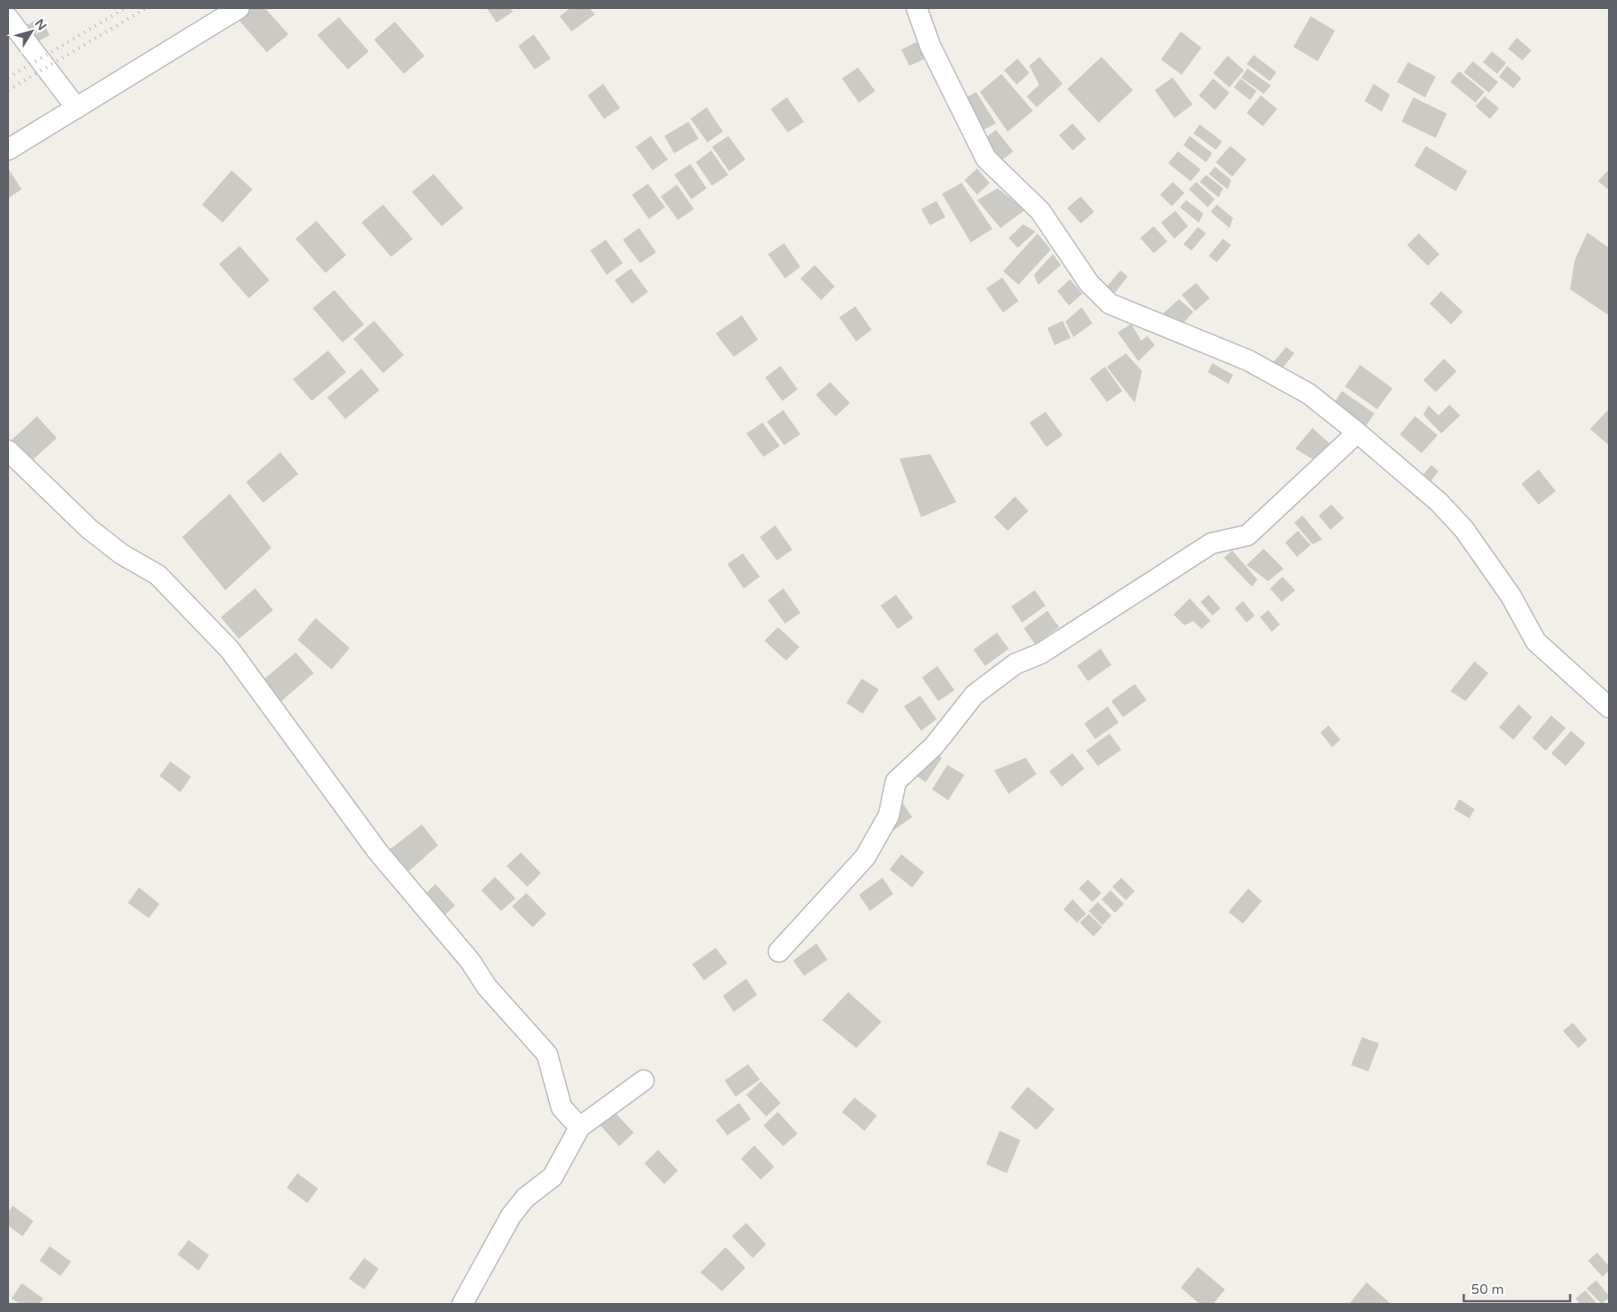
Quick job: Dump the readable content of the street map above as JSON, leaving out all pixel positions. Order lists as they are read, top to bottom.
{
  "scale_bar": "50 m",
  "north": "top right"
}
